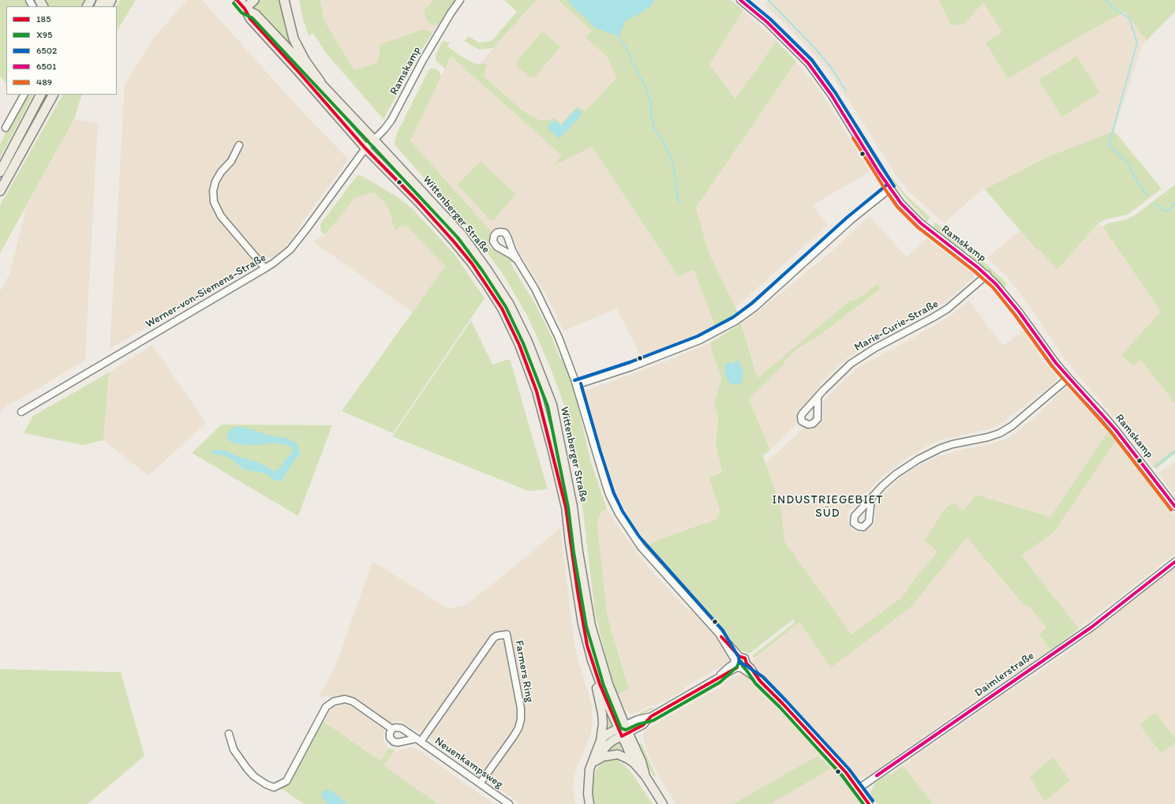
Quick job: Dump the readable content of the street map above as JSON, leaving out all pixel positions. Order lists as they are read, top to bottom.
{
  "streets": {
    "main road": ["Wittenberger Straße"],
    "street": [
      "Ramskamp",
      "Werner-von-Siemens-Straße",
      "Marie-Curie-Straße",
      "Farmers Ring",
      "Daimlerstraße",
      "Neuenkampsweg"
    ]
  },
  "crossings": [
    ["Ramskamp", "Wittenberger Straße"],
    ["Ramskamp", "Werner-von-Siemens-Straße"],
    ["Ramskamp", "Marie-Curie-Straße"],
    ["Wittenberger Straße", "Werner-von-Siemens-Straße"],
    ["Farmers Ring", "Neuenkampsweg"]
  ],
  "districts": ["INDUSTRIEGEBIET SÜD"],
  "lines": [
    "transit line 185",
    "transit line 6502",
    "transit line 6501",
    "transit line X95",
    "transit line 489"
  ],
  "legend": [
    "185",
    "X95",
    "6502",
    "6501",
    "489"
  ]
}
